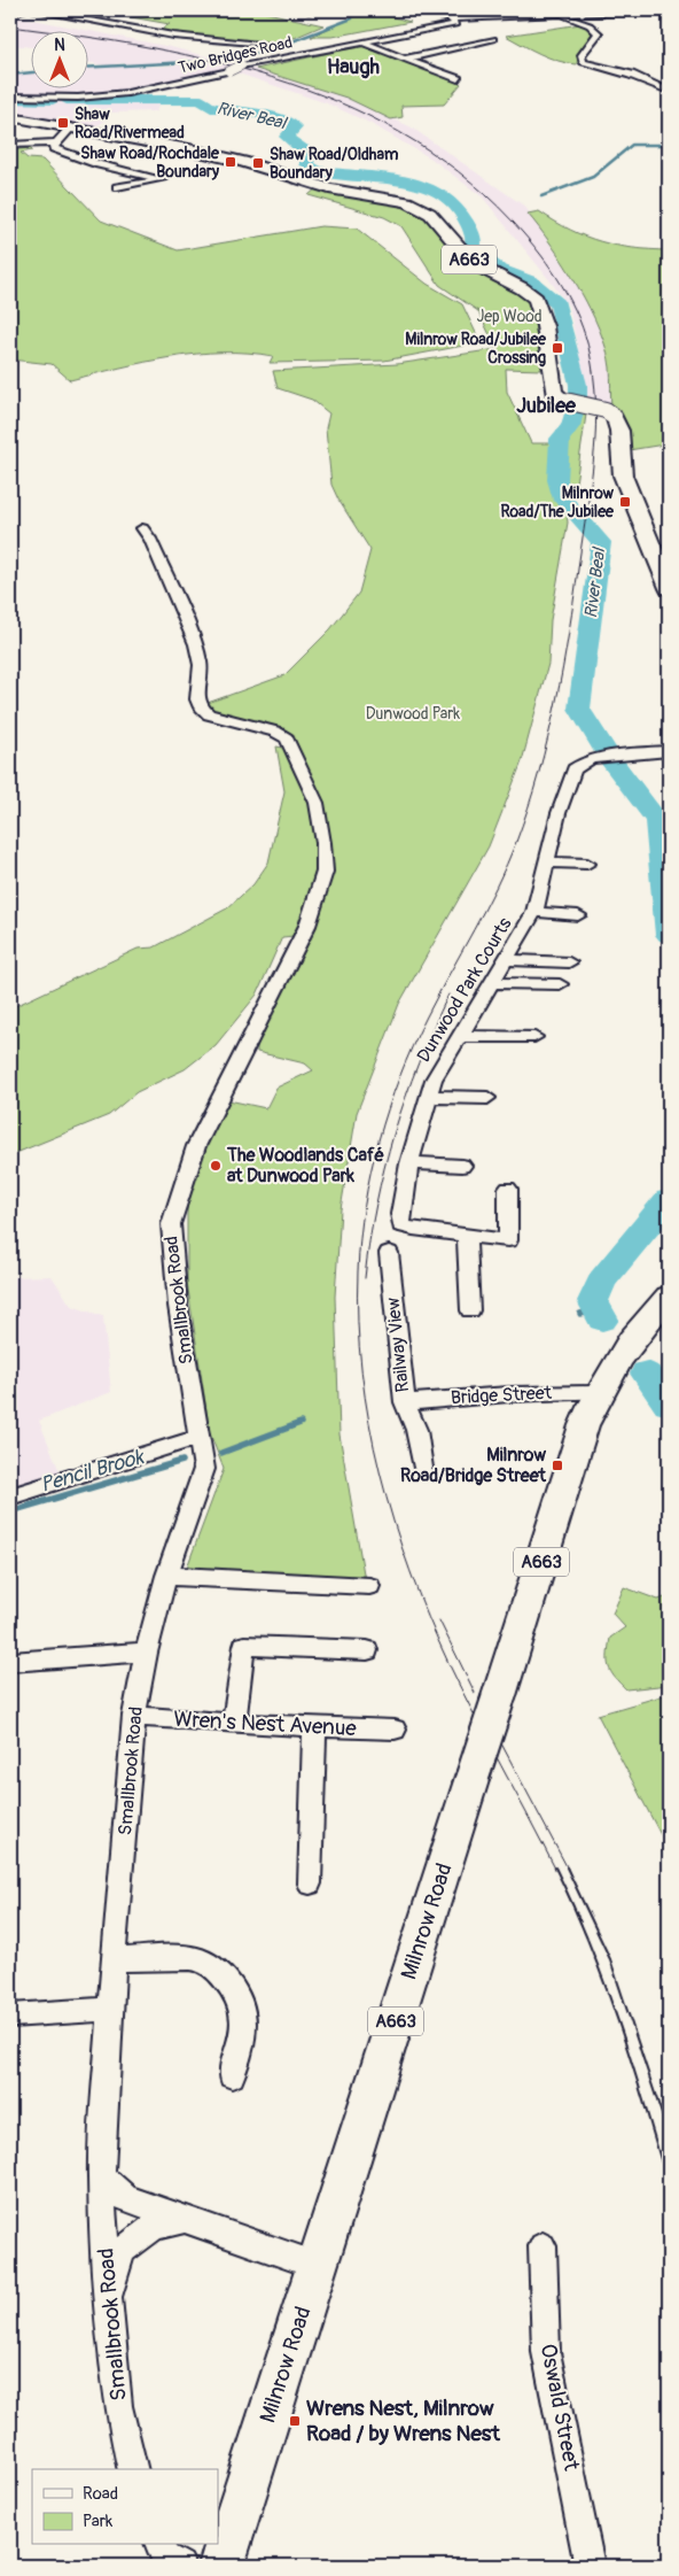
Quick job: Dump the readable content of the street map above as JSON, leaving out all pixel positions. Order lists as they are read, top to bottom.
{
  "streets": {
    "main road": ["A663", "Milnrow Road"],
    "street": [
      "Two Bridges Road",
      "Dunwood Park Courts",
      "Smallbrook Road",
      "Railway View",
      "Bridge Street",
      "Wren's Nest Avenue",
      "Oswald Street"
    ]
  },
  "crossings": [
    ["Smallbrook Road", "Wren's Nest Avenue"],
    ["Railway View", "Bridge Street"],
    ["Bridge Street", "Milnrow Road"]
  ],
  "districts": ["Haugh", "Jubilee"],
  "water": ["River Beal", "Pencil Brook"],
  "parks": ["Jep Wood", "Dunwood Park"],
  "places": {
    "transit": [
      "Shaw Road/Rivermead",
      "Shaw Road/Rochdale Boundary",
      "Shaw Road/Oldham Boundary",
      "Milnrow Road/Jubilee Crossing",
      "Milnrow Road/The Jubilee",
      "Milnrow Road/Bridge Street",
      "Wrens Nest, Milnrow Road / by Wrens Nest"
    ],
    "other": ["The Woodlands Café at Dunwood Park"]
  },
  "legend": ["Road", "Park"],
  "north": "top"
}
